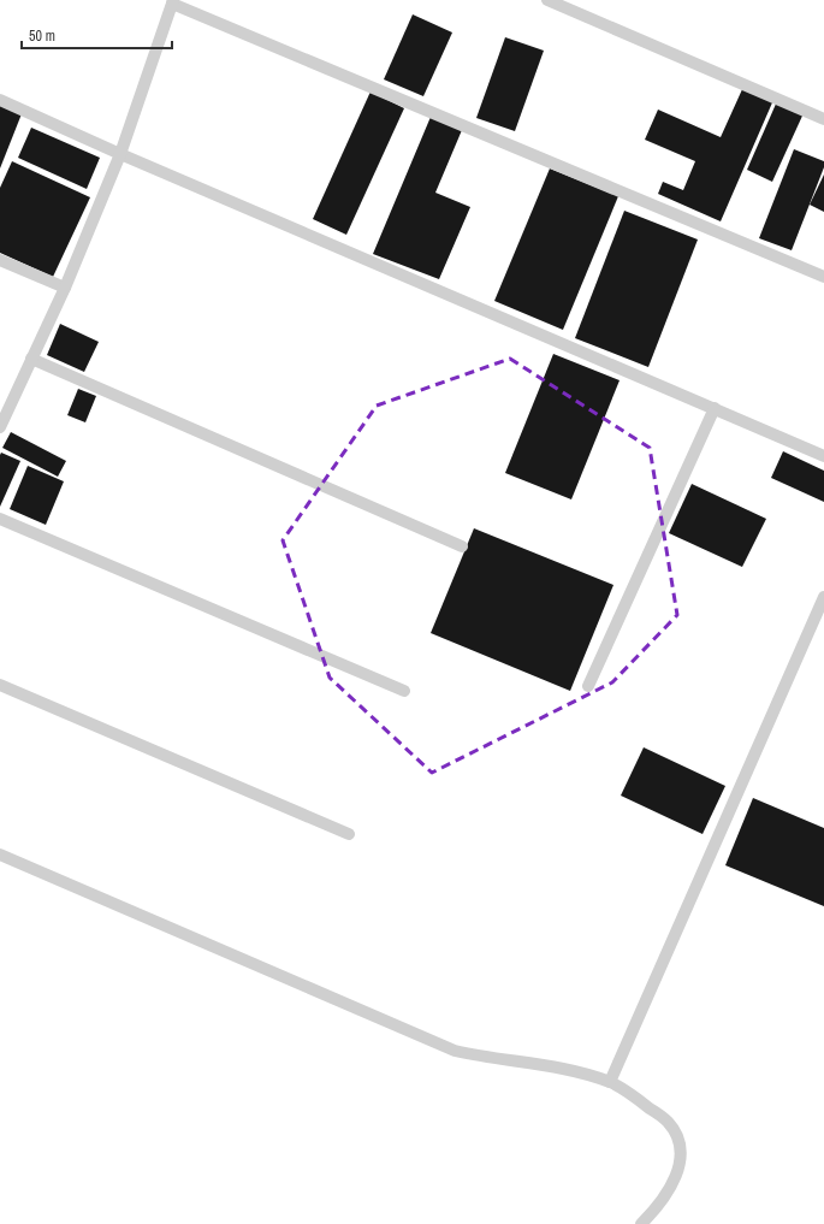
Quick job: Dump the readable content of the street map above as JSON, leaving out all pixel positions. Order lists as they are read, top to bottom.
{
  "scale_bar": "50 m"
}
